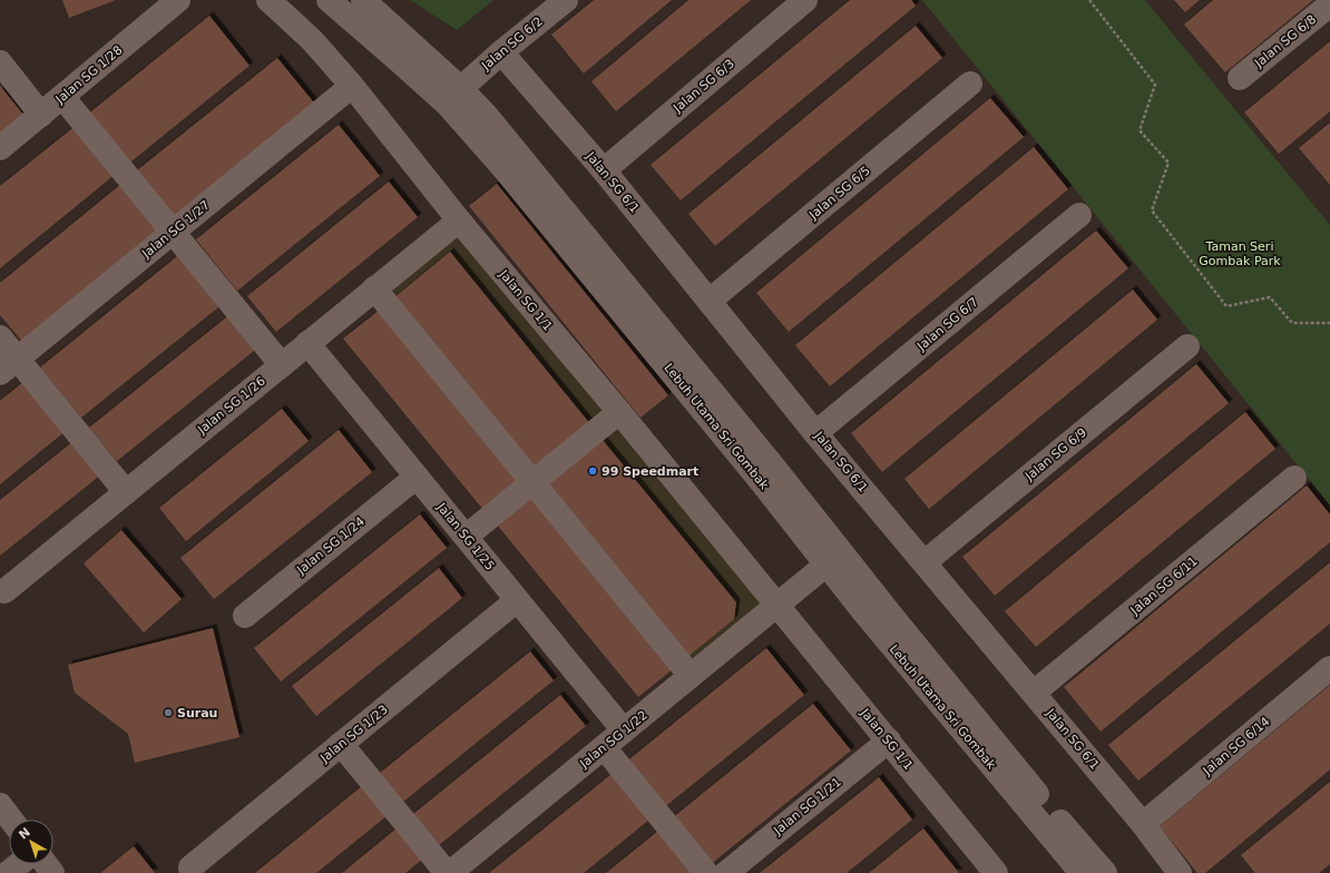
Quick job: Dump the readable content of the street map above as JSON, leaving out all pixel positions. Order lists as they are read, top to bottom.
{
  "streets": {
    "street": [
      "Jalan SG 6/8",
      "Jalan SG 6/2",
      "Jalan SG 1/28",
      "Jalan SG 6/3",
      "Jalan SG 6/1",
      "Jalan SG 6/5",
      "Jalan SG 1/27",
      "Jalan SG 1/1",
      "Jalan SG 6/7",
      "Jalan SG 1/26",
      "Lebuh Utama Sri Gombak",
      "Jalan SG 6/9",
      "Jalan SG 1/25",
      "Jalan SG 1/24",
      "Jalan SG 6/11",
      "Jalan SG 1/23",
      "Jalan SG 1/22",
      "Jalan SG 6/14",
      "Jalan SG 1/21"
    ]
  },
  "crossings": [
    ["Jalan SG 6/2", "Jalan SG 6/1"],
    ["Jalan SG 6/2", "Lebuh Utama Sri Gombak"],
    ["Jalan SG 6/3", "Jalan SG 6/1"],
    ["Jalan SG 6/1", "Jalan SG 6/5"],
    ["Jalan SG 6/1", "Jalan SG 6/7"],
    ["Jalan SG 6/1", "Jalan SG 6/9"],
    ["Jalan SG 6/1", "Jalan SG 6/11"],
    ["Jalan SG 6/1", "Jalan SG 6/14"],
    ["Jalan SG 1/27", "Jalan SG 1/1"],
    ["Jalan SG 1/1", "Jalan SG 1/26"],
    ["Jalan SG 1/1", "Jalan SG 1/22"],
    ["Jalan SG 1/1", "Jalan SG 1/21"],
    ["Jalan SG 1/26", "Jalan SG 1/25"],
    ["Jalan SG 1/25", "Jalan SG 1/24"],
    ["Jalan SG 1/25", "Jalan SG 1/23"],
    ["Jalan SG 1/25", "Jalan SG 1/22"]
  ],
  "parks": ["Taman Seri Gombak Park"],
  "places": ["99 Speedmart", "Surau"],
  "north": "top left"
}
